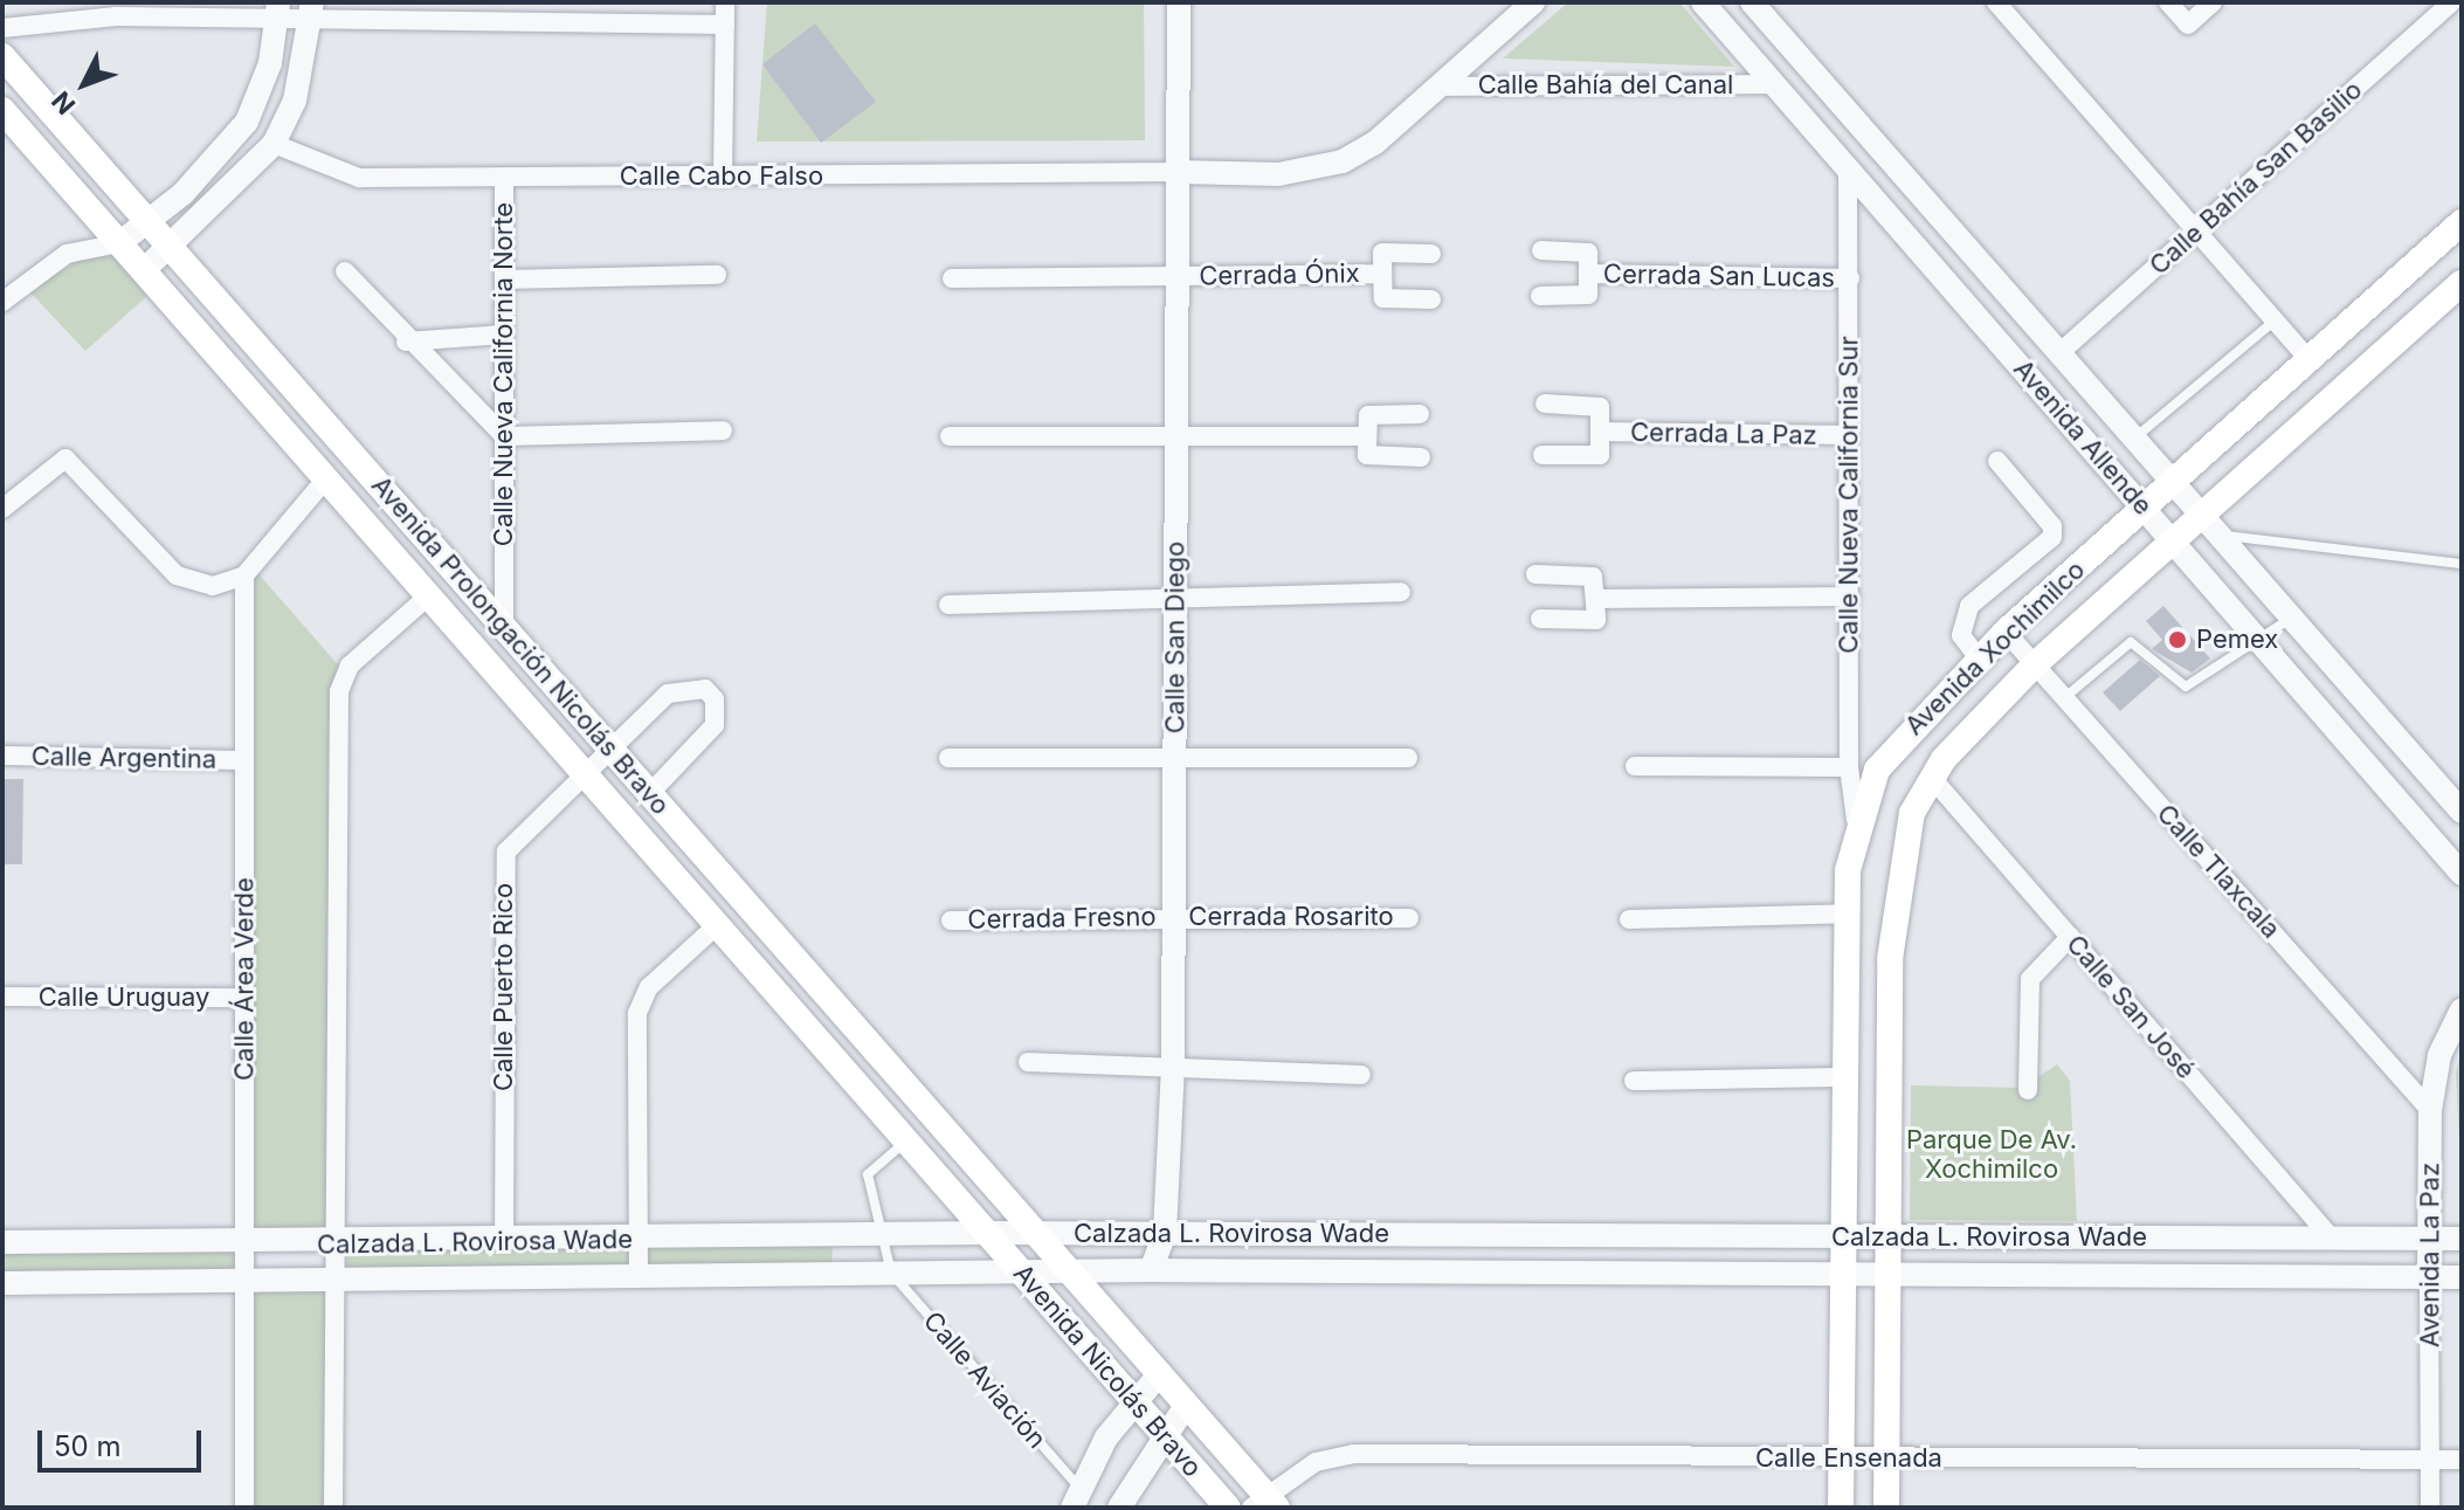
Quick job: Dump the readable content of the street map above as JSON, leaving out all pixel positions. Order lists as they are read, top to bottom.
{
  "streets": {
    "main road": ["Avenida Prolongación Nicolás Bravo", "Avenida Xochimilco", "Avenida Nicolás Bravo"],
    "street": [
      "Calle Bahía del Canal",
      "Calle Cabo Falso",
      "Calle Bahía San Basilio",
      "Cerrada Ónix",
      "Cerrada San Lucas",
      "Calle Nueva California Norte",
      "Cerrada La Paz",
      "Avenida Allende",
      "Calle Nueva California Sur",
      "Calle San Diego",
      "Calle Argentina",
      "Calle Tlaxcala",
      "Cerrada Rosarito",
      "Cerrada Fresno",
      "Calle Área Verde",
      "Calle Puerto Rico",
      "Calle Uruguay",
      "Calle San José",
      "Calzada L. Rovirosa Wade",
      "Avenida La Paz",
      "Calle Ensenada"
    ],
    "lane": ["Calle Aviación"]
  },
  "crossings": [
    ["Calle Bahía del Canal", "Avenida Allende"],
    ["Calle Cabo Falso", "Calle Nueva California Norte"],
    ["Calle Cabo Falso", "Calle San Diego"],
    ["Calle Bahía San Basilio", "Avenida Allende"],
    ["Cerrada Ónix", "Calle San Diego"],
    ["Cerrada San Lucas", "Calle Nueva California Sur"],
    ["Calle Nueva California Norte", "Avenida Prolongación Nicolás Bravo"],
    ["Cerrada La Paz", "Calle Nueva California Sur"],
    ["Avenida Allende", "Calle Nueva California Sur"],
    ["Avenida Allende", "Avenida Xochimilco"],
    ["Calle Nueva California Sur", "Avenida Xochimilco"],
    ["Calle San Diego", "Cerrada Rosarito"],
    ["Calle San Diego", "Cerrada Fresno"],
    ["Calle San Diego", "Calzada L. Rovirosa Wade"],
    ["Avenida Prolongación Nicolás Bravo", "Calle Puerto Rico"],
    ["Avenida Prolongación Nicolás Bravo", "Calzada L. Rovirosa Wade"],
    ["Avenida Prolongación Nicolás Bravo", "Avenida Nicolás Bravo"],
    ["Avenida Xochimilco", "Calle Tlaxcala"],
    ["Avenida Xochimilco", "Calle San José"],
    ["Avenida Xochimilco", "Calzada L. Rovirosa Wade"],
    ["Avenida Xochimilco", "Calle Ensenada"],
    ["Calle Argentina", "Calle Área Verde"],
    ["Calle Tlaxcala", "Avenida La Paz"],
    ["Cerrada Rosarito", "Cerrada Fresno"],
    ["Calle Área Verde", "Calle Uruguay"],
    ["Calle Área Verde", "Calzada L. Rovirosa Wade"],
    ["Calle Puerto Rico", "Calzada L. Rovirosa Wade"],
    ["Calle San José", "Calzada L. Rovirosa Wade"],
    ["Calzada L. Rovirosa Wade", "Avenida La Paz"],
    ["Calzada L. Rovirosa Wade", "Avenida Nicolás Bravo"],
    ["Calzada L. Rovirosa Wade", "Calle Aviación"],
    ["Avenida La Paz", "Calle Ensenada"],
    ["Avenida Nicolás Bravo", "Calle Ensenada"]
  ],
  "parks": ["Parque De Av. Xochimilco"],
  "places": ["Pemex"],
  "scale_bar": "50 m",
  "north": "bottom left"
}
